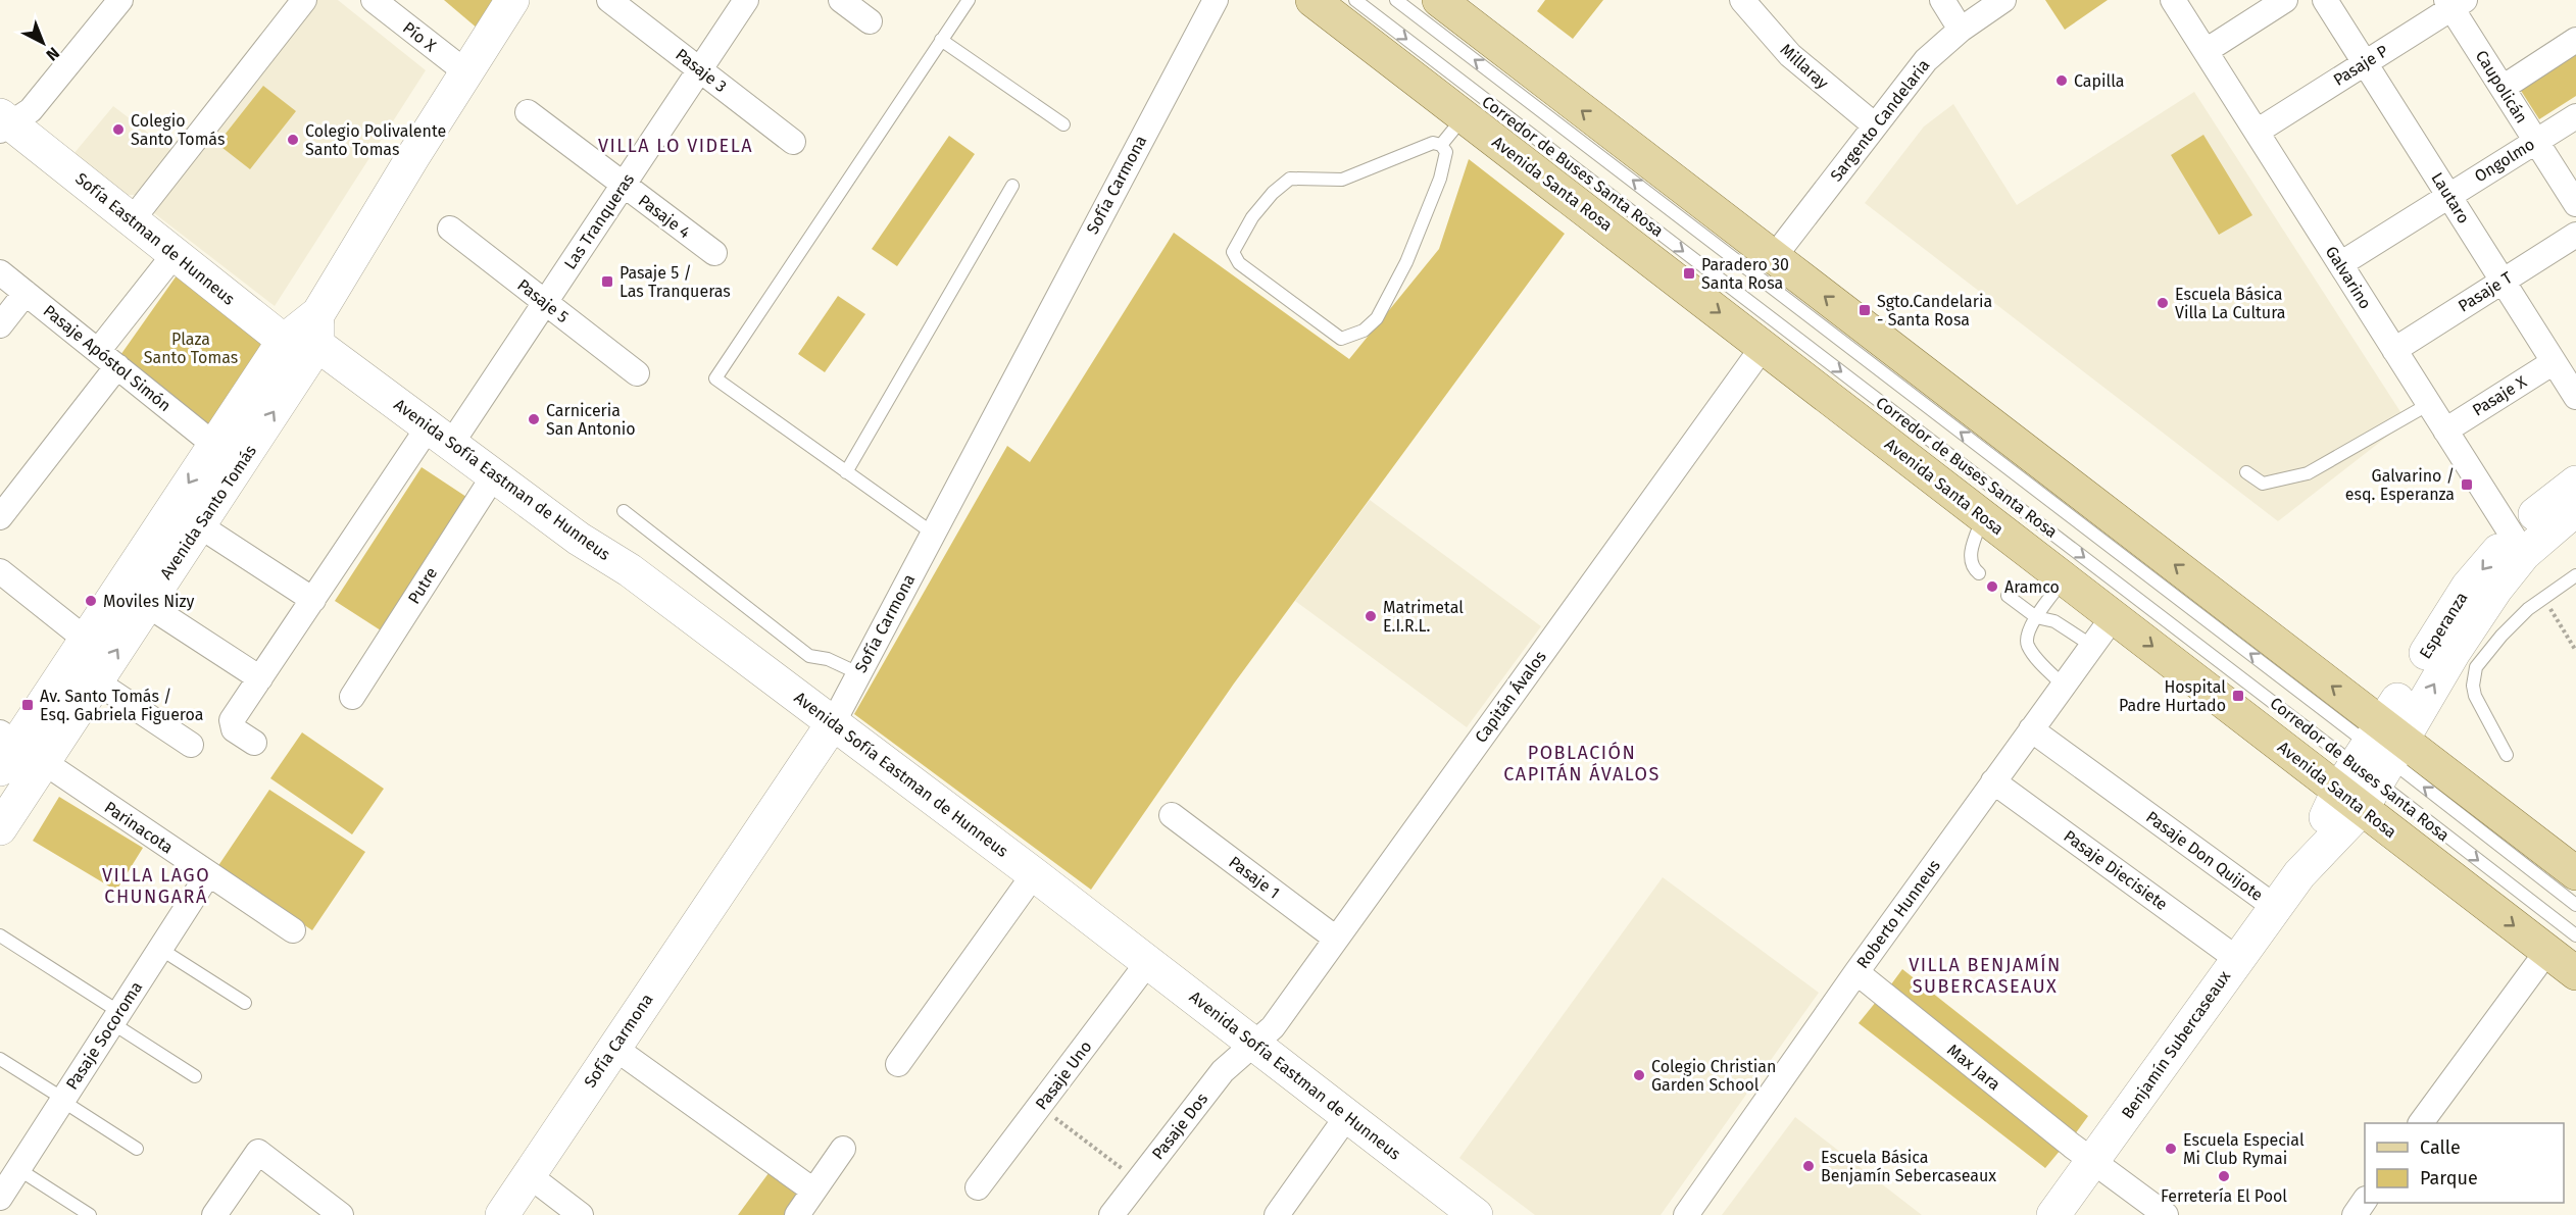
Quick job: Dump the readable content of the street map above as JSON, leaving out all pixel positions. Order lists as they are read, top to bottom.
{
  "streets": {
    "main road": ["Avenida Santa Rosa"],
    "street": [
      "Pío X",
      "Pasaje P",
      "Millaray",
      "Pasaje 3",
      "Caupolicán",
      "Sargento Candelaria",
      "Ongolmo",
      "Sofía Carmona",
      "Lautaro",
      "Pasaje 4",
      "Las Tranqueras",
      "Sofía Eastman de Hunneus",
      "Galvarino",
      "Pasaje T",
      "Pasaje 5",
      "Pasaje Apóstol Simón",
      "Pasaje X",
      "Avenida Sofía Eastman de Hunneus",
      "Avenida Santo Tomás",
      "Putre",
      "Esperanza",
      "Capitán Ávalos",
      "Parinacota",
      "Pasaje Don Quijote",
      "Pasaje Diecisiete",
      "Pasaje 1",
      "Roberto Hunneus",
      "Pasaje Socoroma",
      "Benjamín Subercaseaux",
      "Max Jara",
      "Pasaje Uno",
      "Pasaje Dos"
    ],
    "lane": ["Corredor de Buses Santa Rosa"]
  },
  "crossings": [
    ["Pío X", "Avenida Santo Tomás"],
    ["Pasaje P", "Caupolicán"],
    ["Pasaje P", "Lautaro"],
    ["Pasaje P", "Galvarino"],
    ["Millaray", "Sargento Candelaria"],
    ["Pasaje 3", "Las Tranqueras"],
    ["Caupolicán", "Ongolmo"],
    ["Sargento Candelaria", "Avenida Santa Rosa"],
    ["Ongolmo", "Lautaro"],
    ["Ongolmo", "Galvarino"],
    ["Corredor de Buses Santa Rosa", "Avenida Santa Rosa"],
    ["Corredor de Buses Santa Rosa", "Esperanza"],
    ["Corredor de Buses Santa Rosa", "Benjamín Subercaseaux"],
    ["Avenida Santa Rosa", "Esperanza"],
    ["Avenida Santa Rosa", "Capitán Ávalos"],
    ["Avenida Santa Rosa", "Roberto Hunneus"],
    ["Avenida Santa Rosa", "Benjamín Subercaseaux"],
    ["Sofía Carmona", "Avenida Sofía Eastman de Hunneus"],
    ["Lautaro", "Pasaje T"],
    ["Lautaro", "Pasaje X"],
    ["Pasaje 4", "Las Tranqueras"],
    ["Las Tranqueras", "Pasaje 5"],
    ["Las Tranqueras", "Avenida Sofía Eastman de Hunneus"],
    ["Sofía Eastman de Hunneus", "Avenida Sofía Eastman de Hunneus"],
    ["Sofía Eastman de Hunneus", "Avenida Santo Tomás"],
    ["Galvarino", "Pasaje T"],
    ["Galvarino", "Pasaje X"],
    ["Galvarino", "Esperanza"],
    ["Pasaje Apóstol Simón", "Avenida Santo Tomás"],
    ["Avenida Sofía Eastman de Hunneus", "Avenida Santo Tomás"],
    ["Avenida Sofía Eastman de Hunneus", "Putre"],
    ["Avenida Sofía Eastman de Hunneus", "Capitán Ávalos"],
    ["Avenida Sofía Eastman de Hunneus", "Pasaje Uno"],
    ["Avenida Sofía Eastman de Hunneus", "Pasaje Dos"],
    ["Avenida Santo Tomás", "Parinacota"],
    ["Esperanza", "Benjamín Subercaseaux"],
    ["Capitán Ávalos", "Pasaje 1"],
    ["Capitán Ávalos", "Pasaje Dos"],
    ["Parinacota", "Pasaje Socoroma"],
    ["Pasaje Don Quijote", "Roberto Hunneus"],
    ["Pasaje Don Quijote", "Benjamín Subercaseaux"],
    ["Pasaje Diecisiete", "Roberto Hunneus"],
    ["Pasaje Diecisiete", "Benjamín Subercaseaux"],
    ["Roberto Hunneus", "Max Jara"],
    ["Benjamín Subercaseaux", "Max Jara"]
  ],
  "districts": [
    "VILLA LO VIDELA",
    "POBLACIÓN CAPITÁN ÁVALOS",
    "VILLA LAGO CHUNGARÁ",
    "VILLA BENJAMÍN SUBERCASEAUX"
  ],
  "parks": ["Plaza Santo Tomas"],
  "places": {
    "other": [
      "Capilla",
      "Colegio Santo Tomás",
      "Colegio Polivalente Santo Tomas",
      "Escuela Básica Villa La Cultura",
      "Carniceria San Antonio",
      "Aramco",
      "Moviles Nizy",
      "Matrimetal E.I.R.L.",
      "Colegio Christian Garden School",
      "Escuela Especial Mi Club Rymai",
      "Escuela Básica Benjamín Sebercaseaux",
      "Ferretería El Pool"
    ],
    "transit": [
      "Paradero 30 Santa Rosa",
      "Pasaje 5 / Las Tranqueras",
      "Sgto.Candelaria - Santa Rosa",
      "Galvarino / esq. Esperanza",
      "Hospital Padre Hurtado",
      "Av. Santo Tomás / Esq. Gabriela Figueroa"
    ]
  },
  "legend": ["Calle", "Parque"],
  "north": "bottom right"
}
